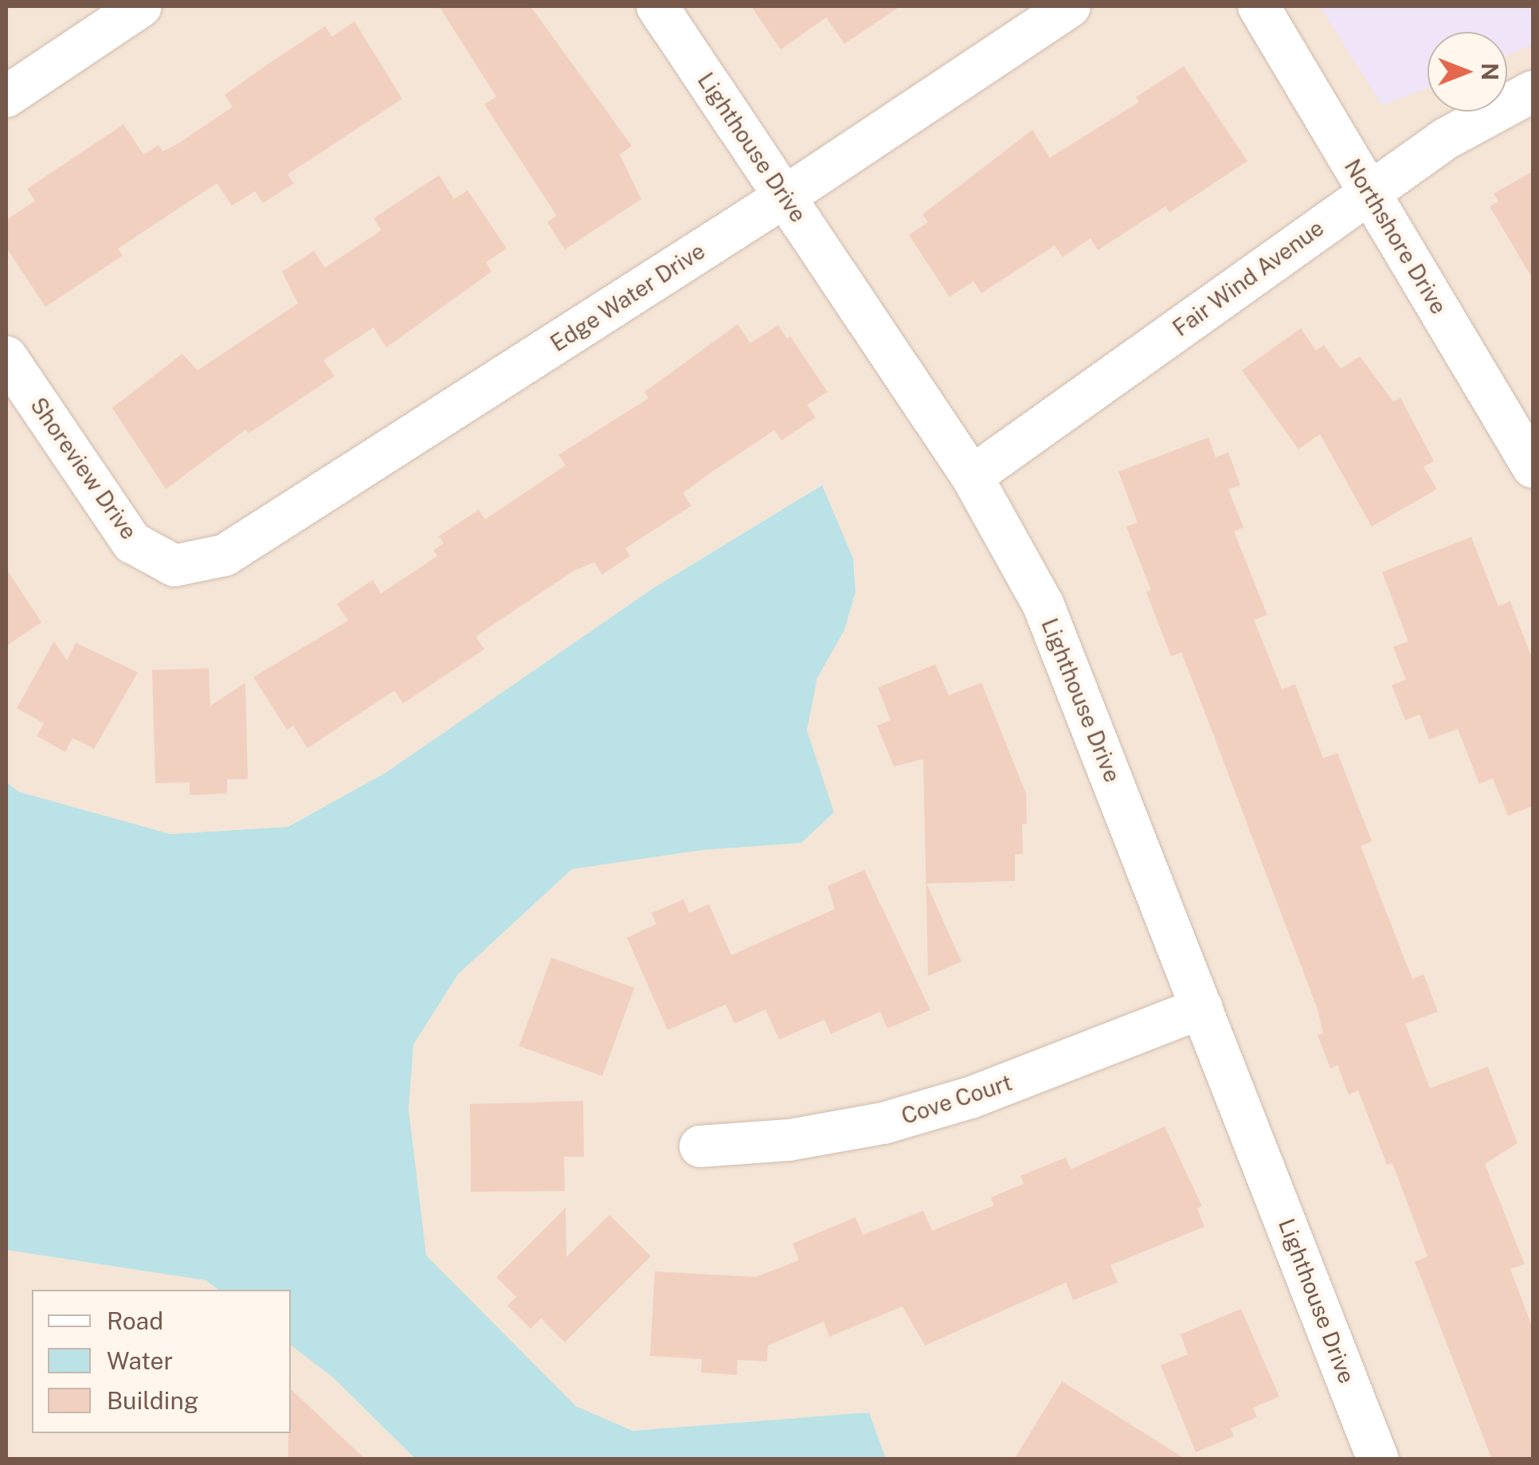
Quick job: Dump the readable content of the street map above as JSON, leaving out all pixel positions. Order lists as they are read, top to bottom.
{
  "streets": {
    "street": [
      "Lighthouse Drive",
      "Northshore Drive",
      "Fair Wind Avenue",
      "Edge Water Drive",
      "Shoreview Drive",
      "Cove Court"
    ]
  },
  "crossings": [
    ["Lighthouse Drive", "Fair Wind Avenue"],
    ["Lighthouse Drive", "Edge Water Drive"],
    ["Lighthouse Drive", "Cove Court"],
    ["Northshore Drive", "Fair Wind Avenue"],
    ["Edge Water Drive", "Shoreview Drive"]
  ],
  "legend": ["Road", "Water", "Building"],
  "north": "right"
}
